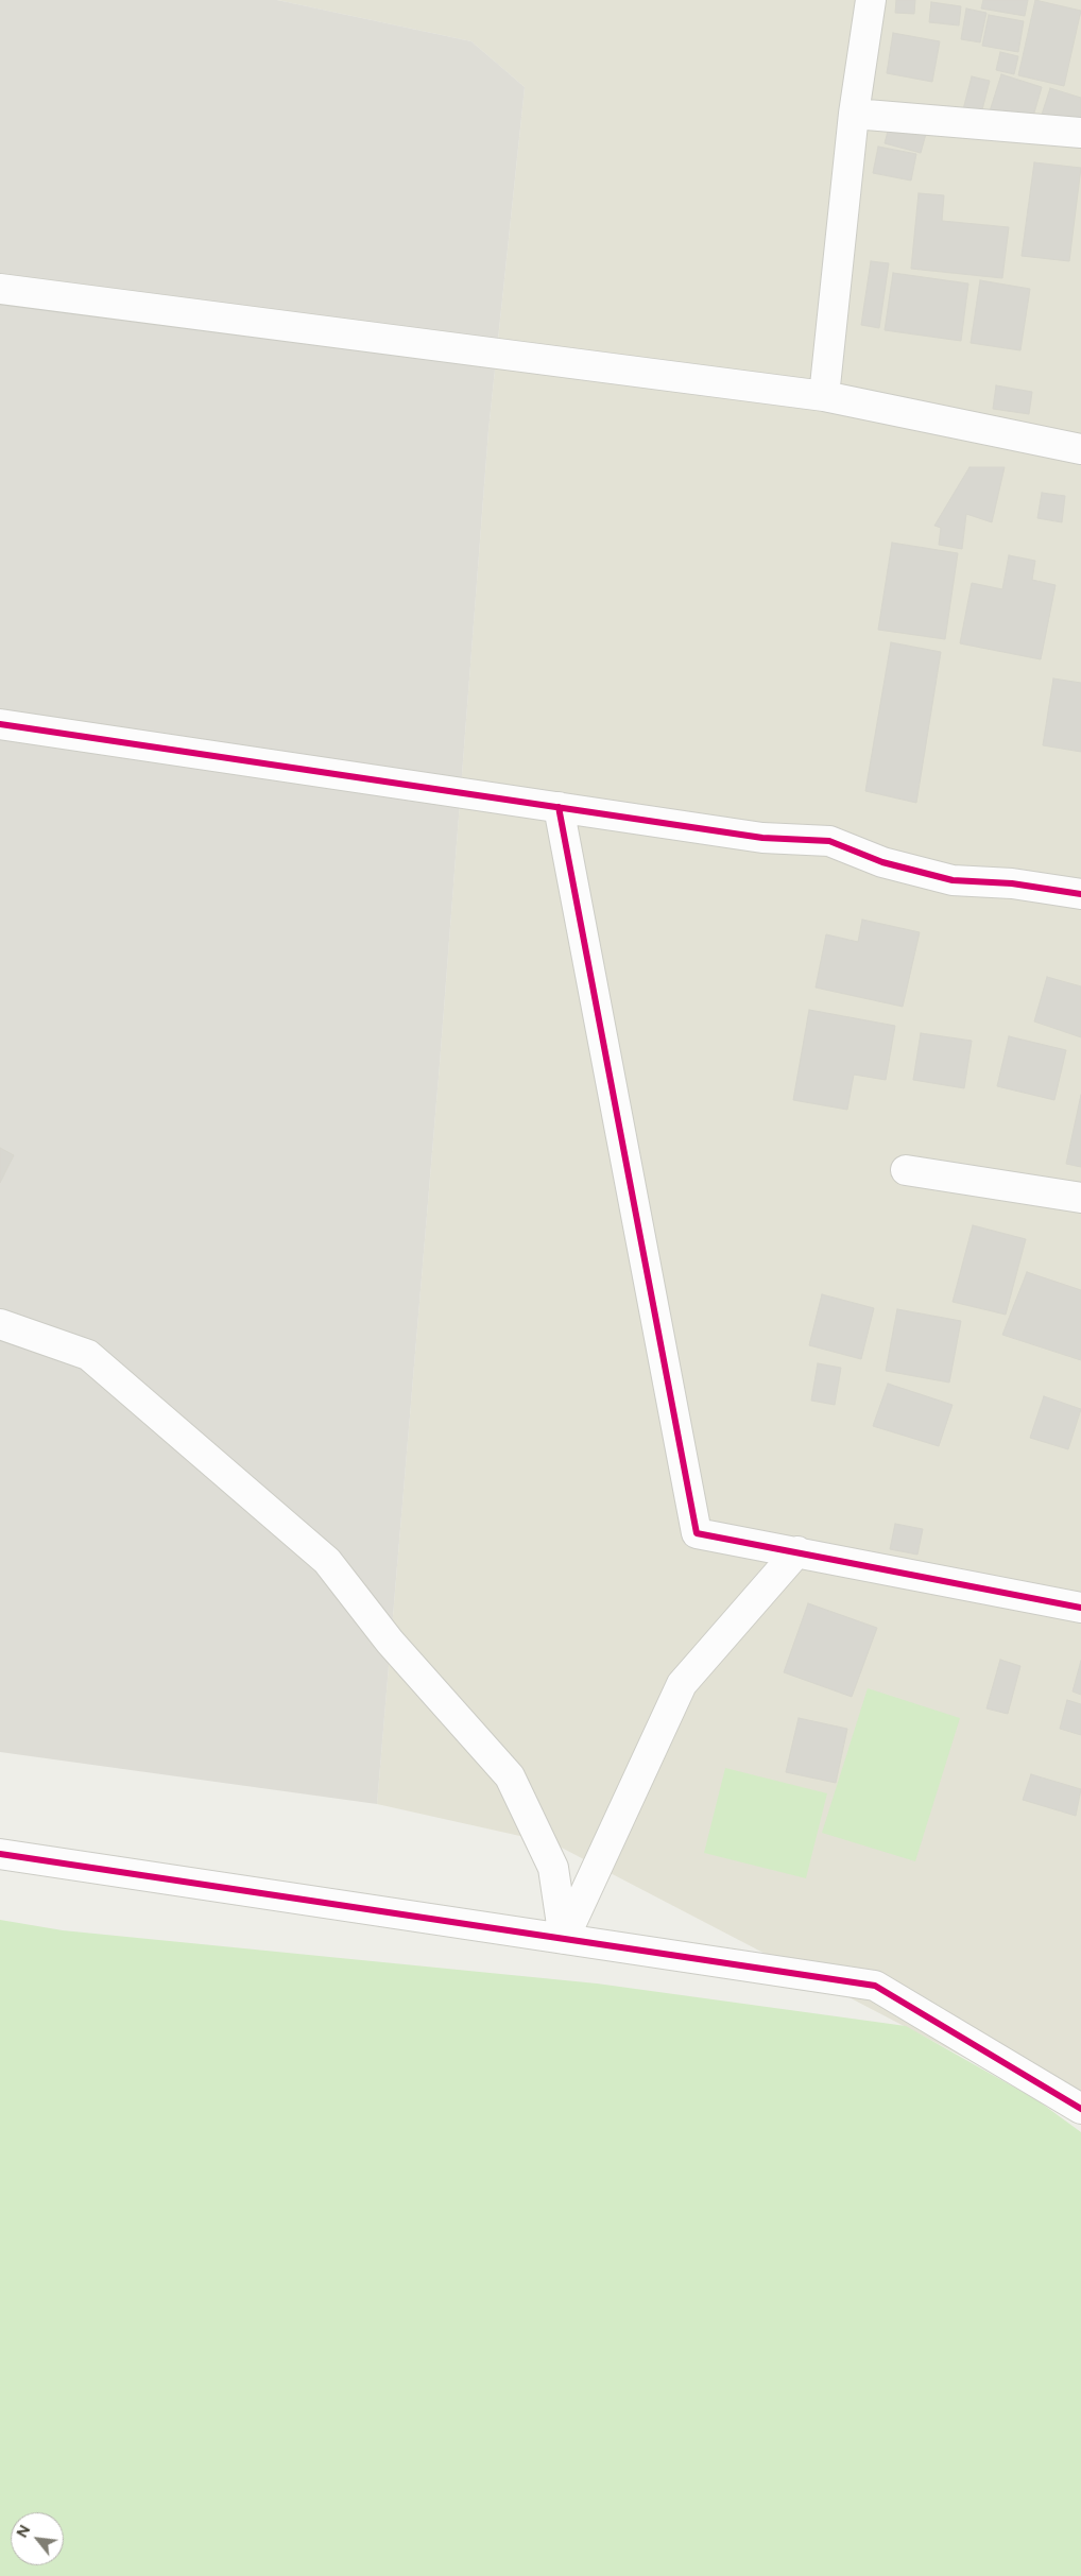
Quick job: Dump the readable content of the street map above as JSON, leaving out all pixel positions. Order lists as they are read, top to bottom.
{
  "north": "top left"
}
